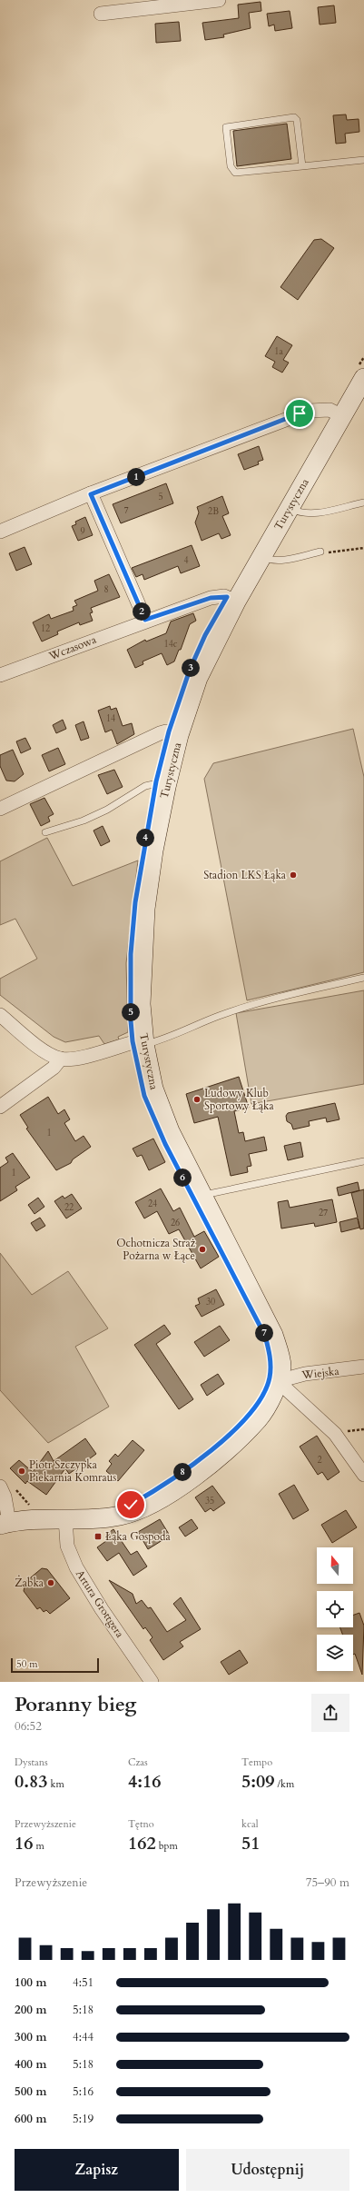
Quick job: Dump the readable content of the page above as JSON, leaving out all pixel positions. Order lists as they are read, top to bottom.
{
  "streets": {
    "main road": ["Turystyczna"],
    "street": ["Wczasowa", "Wiejska", "Artura Grottgera"]
  },
  "crossings": [
    ["Turystyczna", "Wczasowa"],
    ["Turystyczna", "Wiejska"],
    ["Turystyczna", "Artura Grottgera"]
  ],
  "places": {
    "other": [
      "Stadion LKS Łąka",
      "Ludowy Klub Sportowy Łąka",
      "Ochotnicza Straż Pożarna w Łące",
      "Piotr Szczypka Piekarnia Komraus",
      "Żabka"
    ],
    "transit": ["Łąka Gospoda"]
  },
  "house_numbers": [
    "1a",
    "5",
    "7",
    "2B",
    "9",
    "4",
    "8",
    "12",
    "14c",
    "14",
    "1",
    "1",
    "24",
    "22",
    "27",
    "26",
    "30",
    "2",
    "35"
  ],
  "scale_bar": "50 m",
  "north": "top",
  "page": {
    "pins": [
      "1",
      "2",
      "3",
      "4",
      "5",
      "6",
      "7",
      "8"
    ],
    "scale": "50 m",
    "heading": ["Poranny bieg", "06:52"],
    "stats": [
      ["Dystans", "0.83 km"],
      ["Czas", "4:16"],
      ["Tempo", "5:09 /km"],
      ["Przewyższenie", "16 m"],
      ["Tętno", "162 bpm"],
      ["kcal", "51"]
    ],
    "chart": ["Przewyższenie", "75–90 m"],
    "list": [
      {
        "name": "100 m",
        "note": "4:51"
      },
      {
        "name": "200 m",
        "note": "5:18"
      },
      {
        "name": "300 m",
        "note": "4:44"
      },
      {
        "name": "400 m",
        "note": "5:18"
      },
      {
        "name": "500 m",
        "note": "5:16"
      },
      {
        "name": "600 m",
        "note": "5:19"
      }
    ],
    "buttons": ["Zapisz", "Udostępnij"]
  }
}
